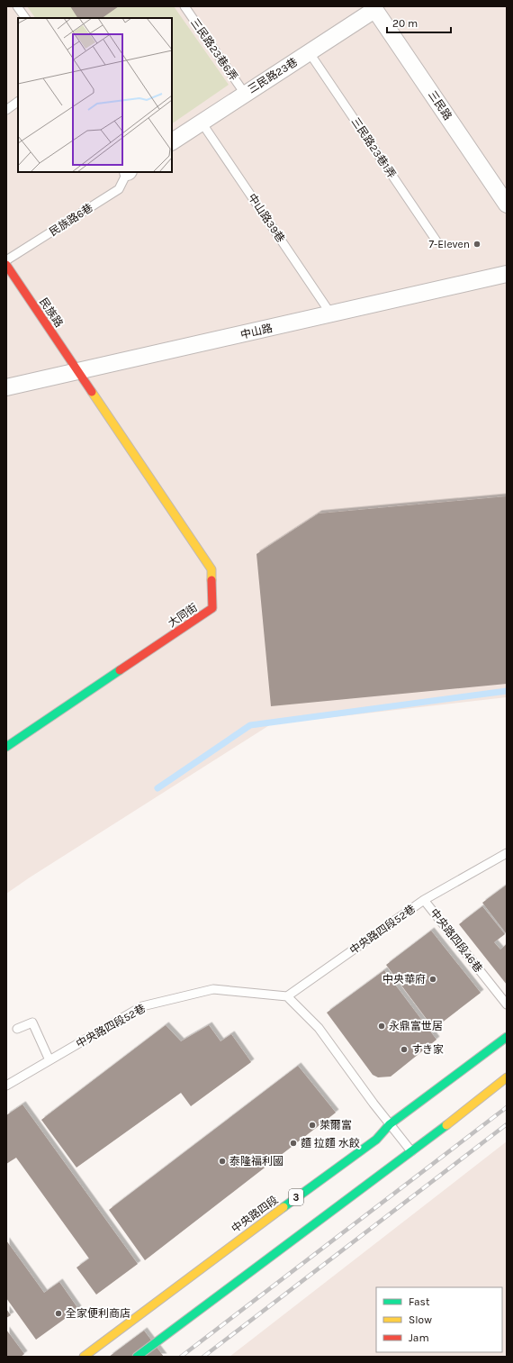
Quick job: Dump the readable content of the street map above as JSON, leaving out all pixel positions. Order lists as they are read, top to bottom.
{
  "streets": {
    "main road": [
      "民族路",
      "大同街",
      "3",
      "中央路四段"
    ],
    "street": ["三民路23巷", "三民路", "中山路"],
    "lane": [
      "三民路23巷6弄",
      "三民路23巷1弄",
      "中山路39巷",
      "民族路6巷",
      "中央路四段52巷",
      "中央路四段46巷"
    ]
  },
  "crossings": [
    ["三民路23巷6弄", "三民路23巷"],
    ["三民路23巷", "三民路"],
    ["三民路23巷", "三民路23巷1弄"],
    ["三民路23巷", "中山路39巷"],
    ["中山路39巷", "中山路"],
    ["民族路", "中山路"],
    ["民族路", "大同街"],
    ["中山路", "大同街"],
    ["中央路四段52巷", "中央路四段46巷"]
  ],
  "places": [
    "7-Eleven",
    "中央華府",
    "永鼎富世居",
    "すき家",
    "萊爾富",
    "麵 拉麵 水餃",
    "泰隆福利國",
    "全家便利商店"
  ],
  "legend": ["Fast", "Slow", "Jam"],
  "scale_bar": "20 m"
}
